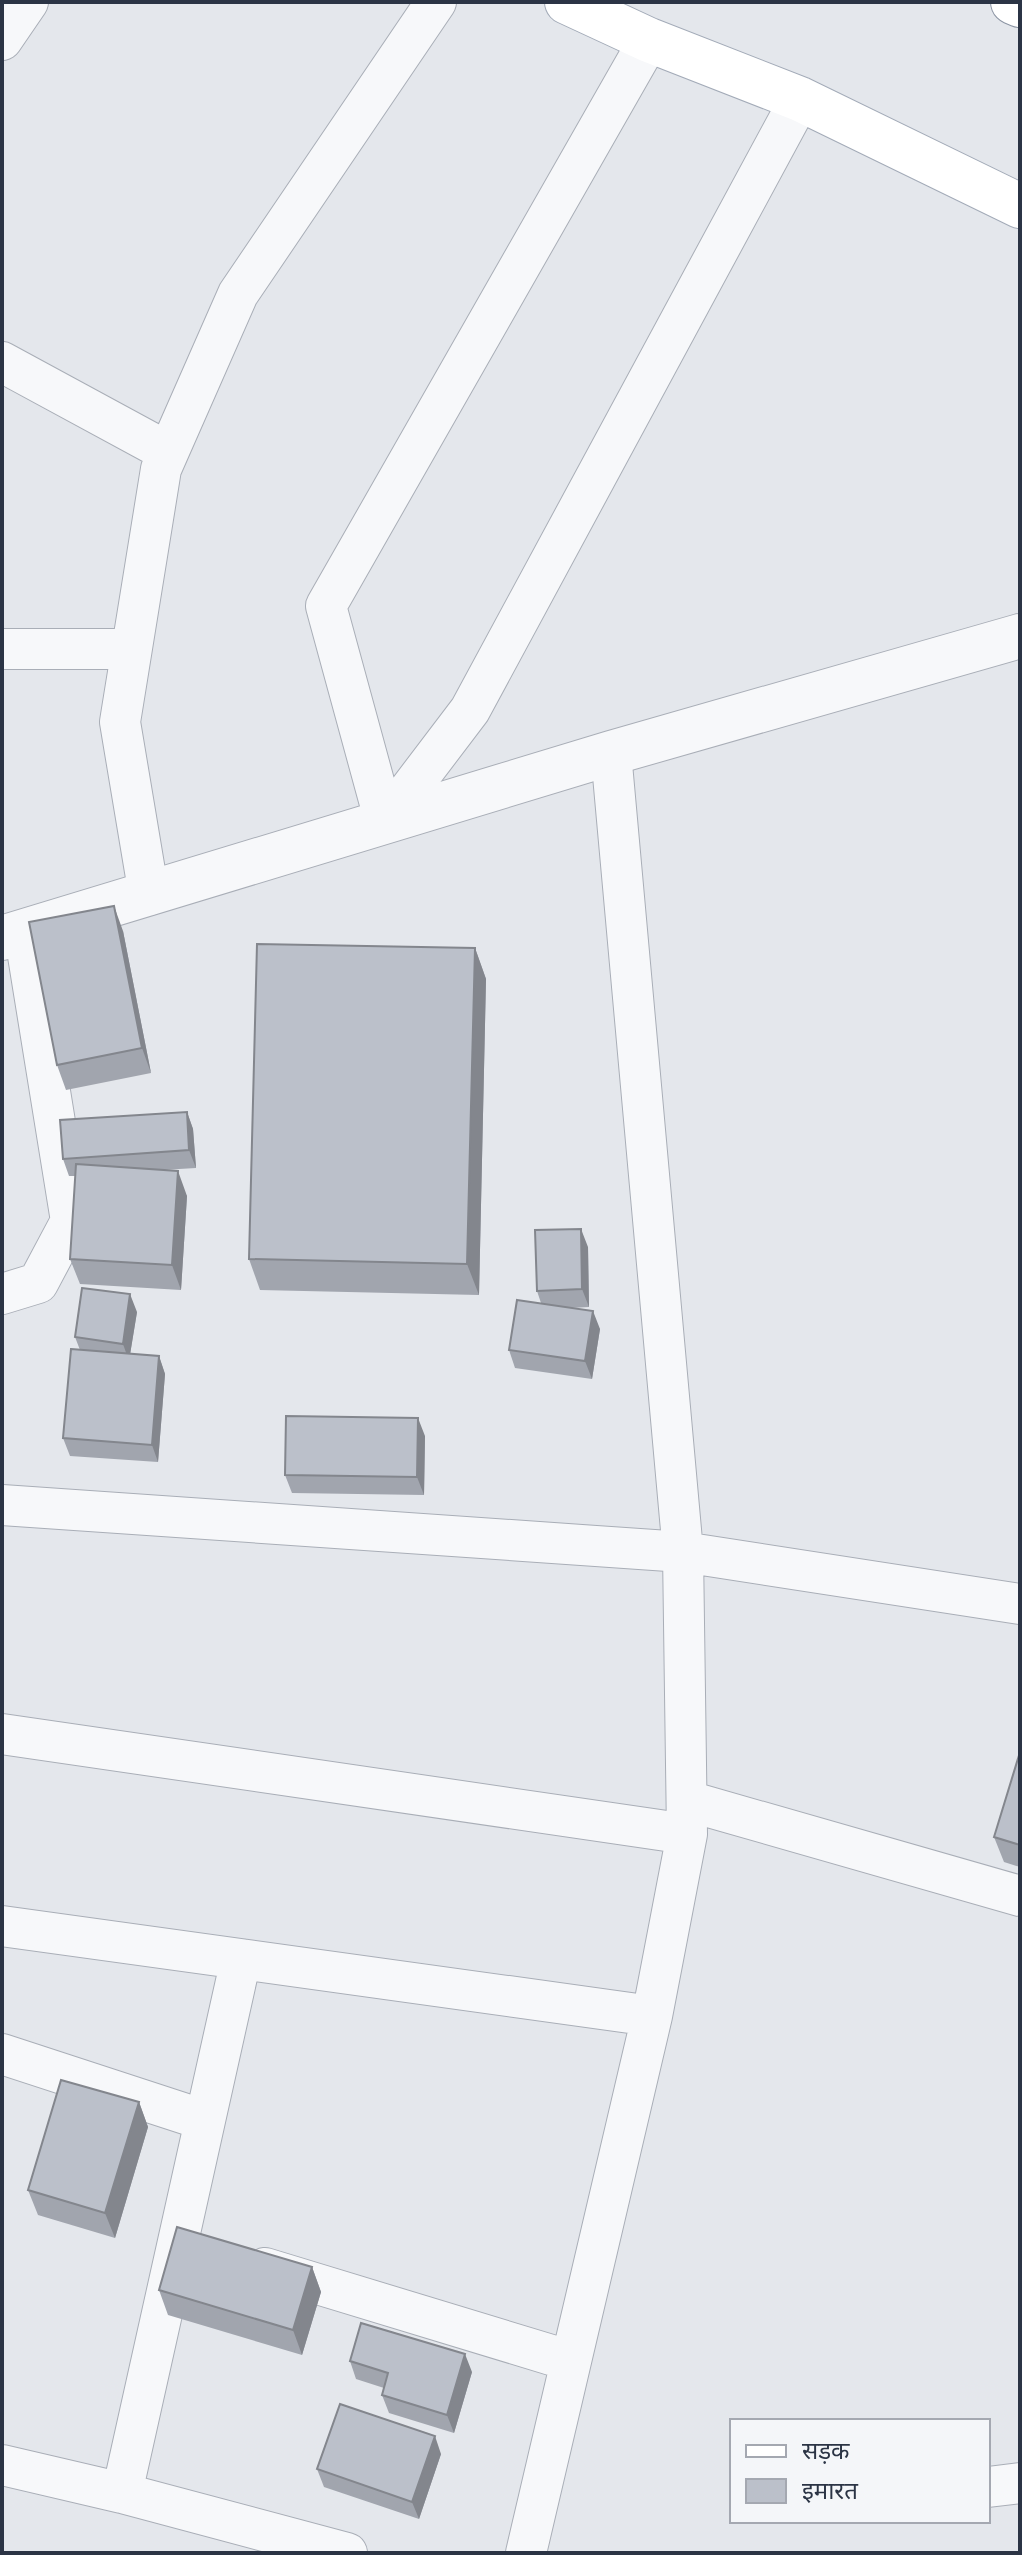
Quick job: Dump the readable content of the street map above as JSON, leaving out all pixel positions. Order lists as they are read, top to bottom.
{
  "legend": ["सड़क", "इमारत"]
}
